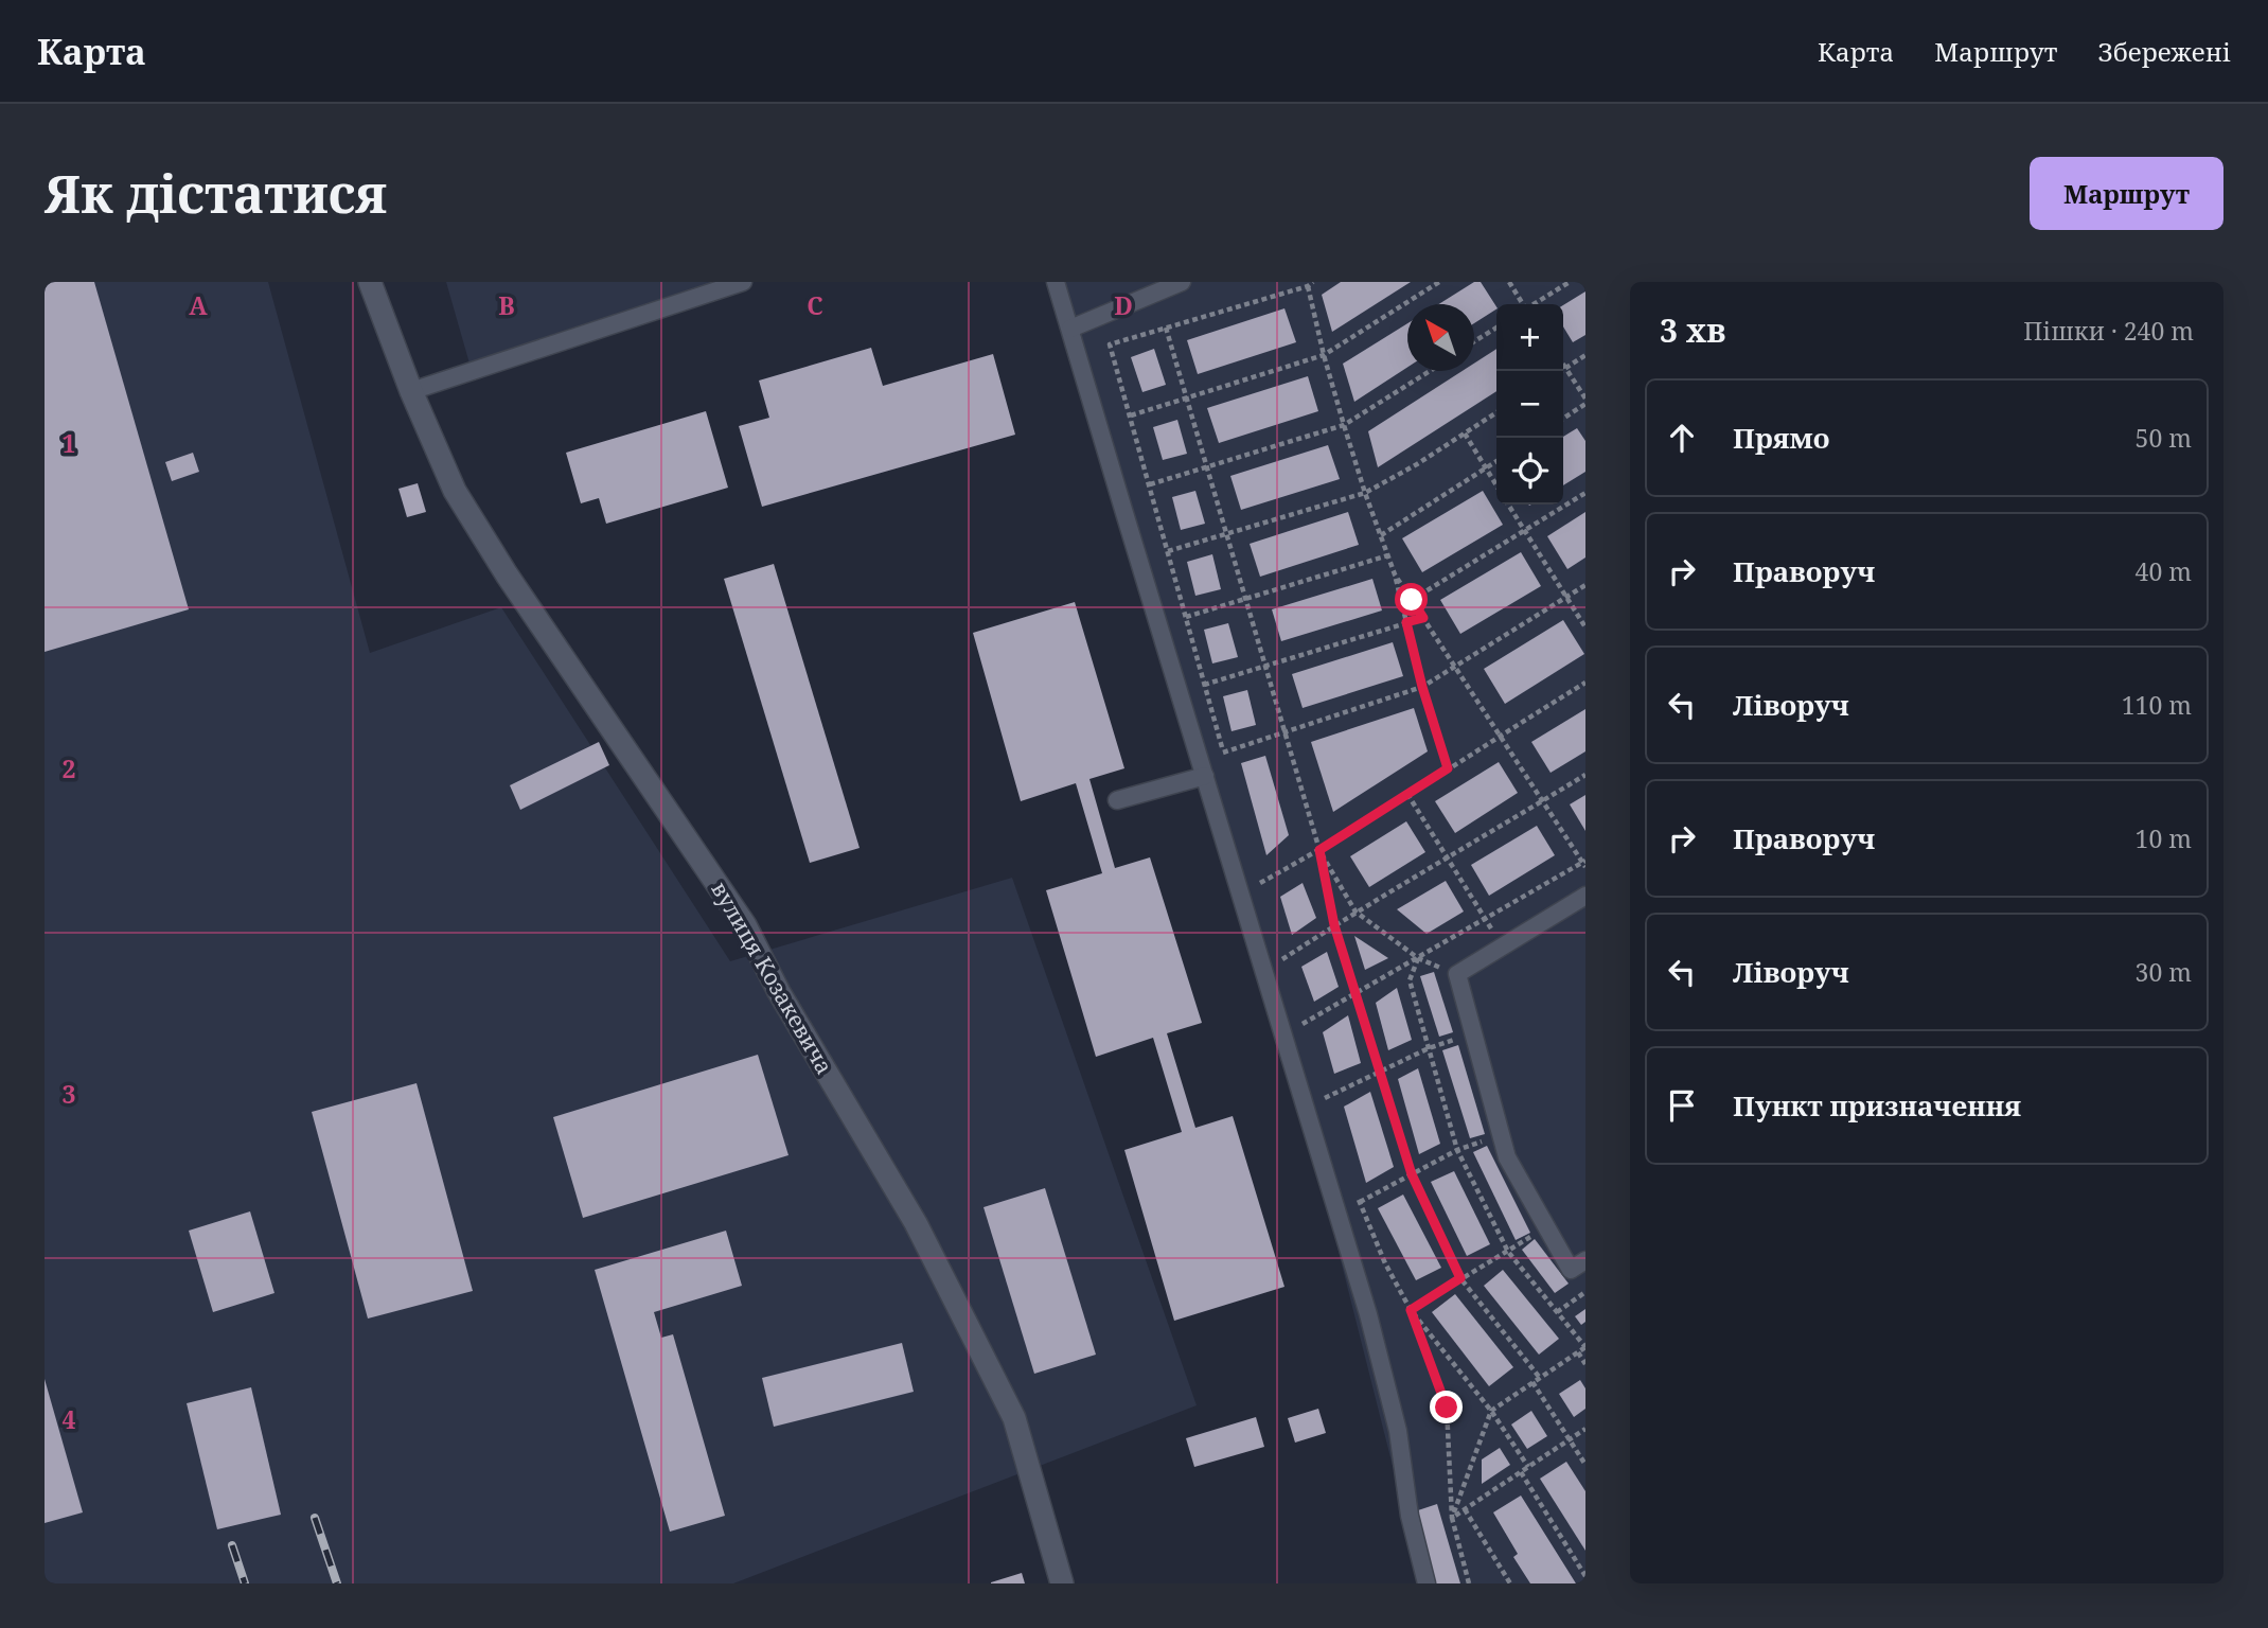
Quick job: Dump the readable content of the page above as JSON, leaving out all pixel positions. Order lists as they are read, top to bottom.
{
  "streets": {
    "street": ["вулиця Козакевича"]
  },
  "north": "top left",
  "page": {
    "header": "Карта",
    "nav": ["Карта", "Маршрут", "Збережені"],
    "buttons": "Маршрут",
    "title": "Як дістатися",
    "heading": ["3 хв", "Пішки · 240 m"],
    "map_buttons": ["+", "−"],
    "list": [
      ["Прямо", "50 m"],
      ["Праворуч", "40 m"],
      ["Ліворуч", "110 m"],
      ["Праворуч", "10 m"],
      ["Ліворуч", "30 m"],
      "Пункт призначення"
    ]
  },
  "grid": {
    "columns": [
      "A",
      "B",
      "C",
      "D"
    ],
    "rows": [
      "1",
      "2",
      "3",
      "4"
    ]
  }
}
